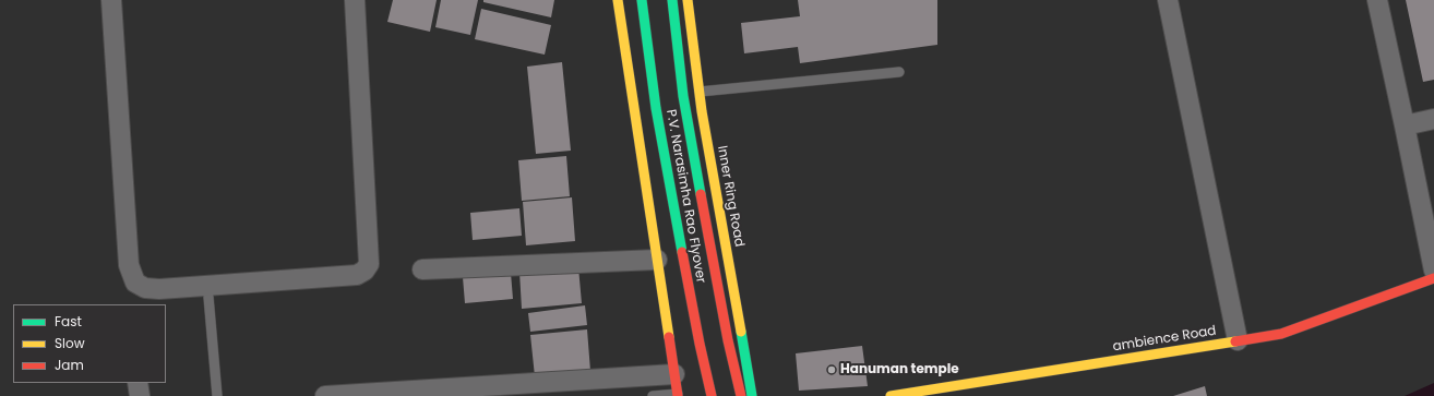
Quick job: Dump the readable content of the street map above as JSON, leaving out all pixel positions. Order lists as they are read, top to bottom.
{
  "streets": {
    "main road": ["P.V. Narasimha Rao Flyover", "Inner Ring Road", "ambience Road"]
  },
  "places": ["Hanuman temple"],
  "legend": ["Fast", "Slow", "Jam"]
}
